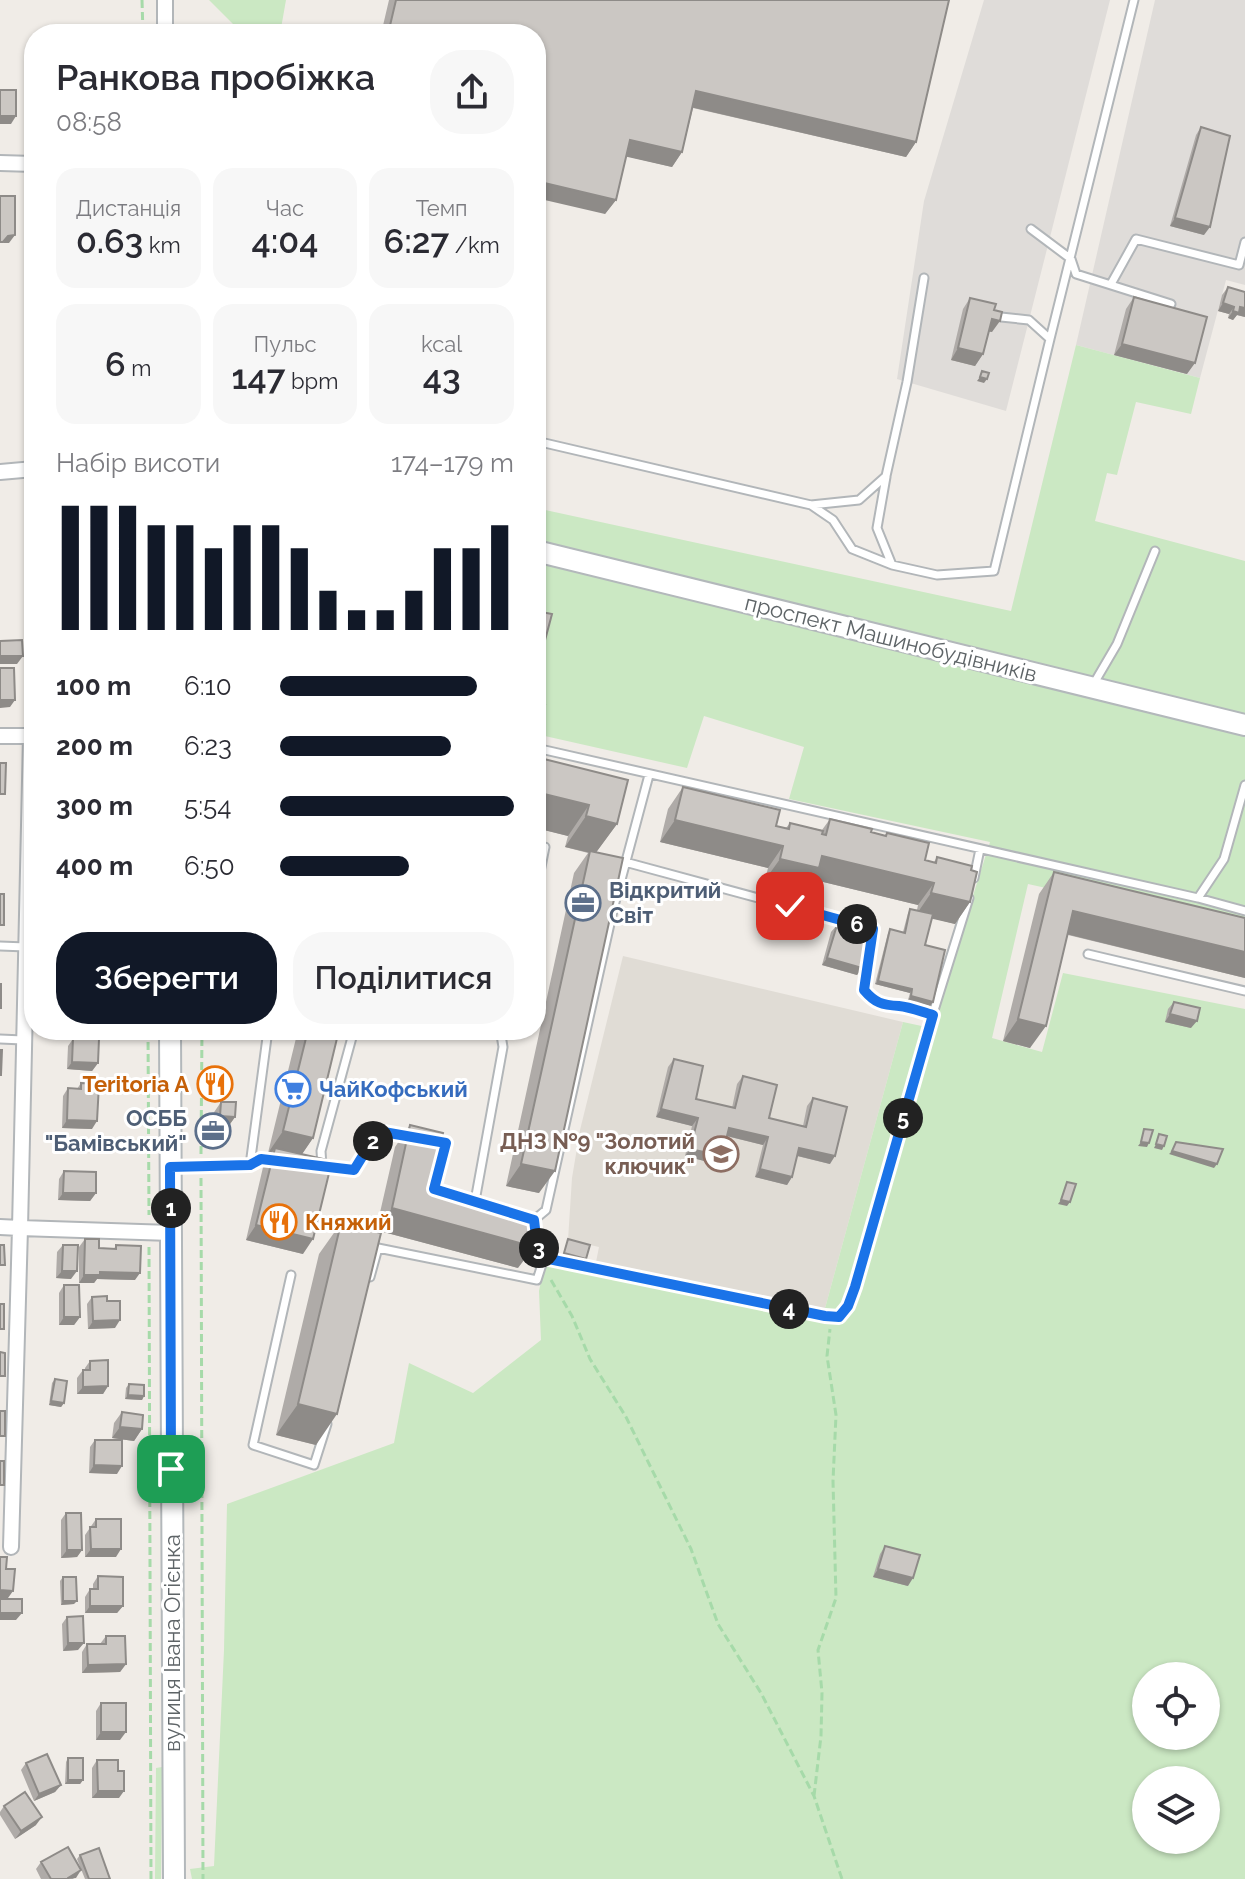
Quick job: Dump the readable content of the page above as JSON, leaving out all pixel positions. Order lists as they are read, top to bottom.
{
  "streets": {
    "street": ["проспект Машинобудівників", "вулиця Івана Огієнка"]
  },
  "places": {
    "office": ["Відкритий Світ", "ОСББ \"Бамівський\""],
    "restaurant": ["Teritoria A", "Княжий"],
    "supermarket": ["ЧайКофський"],
    "school or university": ["ДНЗ №9 \"Золотий ключик\""]
  },
  "page": {
    "heading": ["Ранкова пробіжка", "08:58"],
    "stats": [
      ["Дистанція", "0.63 km"],
      ["Час", "4:04"],
      ["Темп", "6:27 /km"],
      ["6 m"],
      ["Пульс", "147 bpm"],
      ["kcal", "43"]
    ],
    "chart": ["Набір висоти", "174–179 m"],
    "list": [
      {
        "name": "100 m",
        "note": "6:10"
      },
      {
        "name": "200 m",
        "note": "6:23"
      },
      {
        "name": "300 m",
        "note": "5:54"
      },
      {
        "name": "400 m",
        "note": "6:50"
      }
    ],
    "pins": [
      "6",
      "5",
      "2",
      "1",
      "3",
      "4"
    ],
    "buttons": ["Зберегти", "Поділитися"]
  }
}
